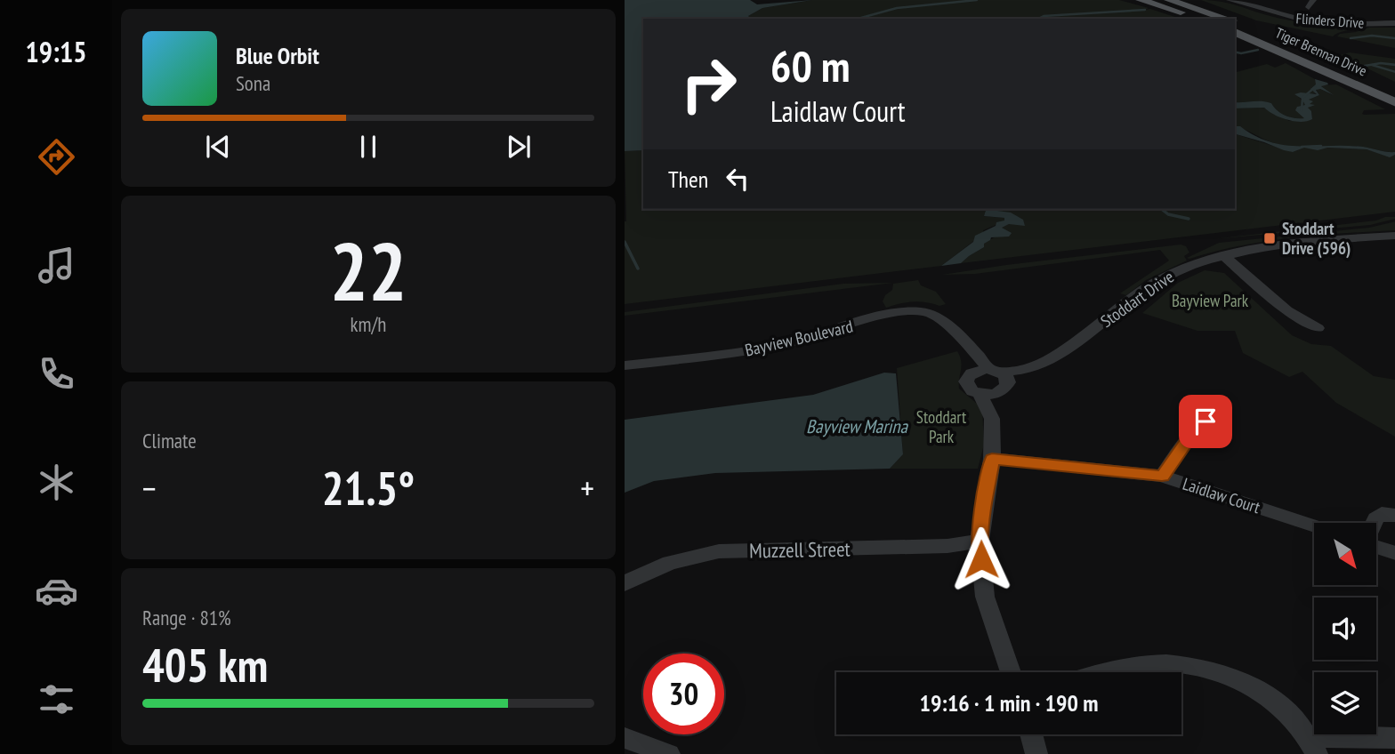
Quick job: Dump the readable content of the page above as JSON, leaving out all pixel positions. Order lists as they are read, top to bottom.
{
  "streets": {
    "main road": ["Tiger Brennan Drive"],
    "street": [
      "Flinders Drive",
      "Stoddart Drive",
      "Bayview Boulevard",
      "Laidlaw Court",
      "Muzzell Street"
    ]
  },
  "crossings": [
    ["Stoddart Drive", "Bayview Boulevard"]
  ],
  "water": ["Bayview Marina"],
  "parks": ["Bayview Park", "Stoddart Park"],
  "places": {
    "transit": ["Stoddart Drive (596)"]
  },
  "north": "bottom right",
  "page": {
    "tabs": "19:15",
    "turn": ["60 m", "Laidlaw Court"],
    "song": ["Blue Orbit", "Sona"],
    "then": "Then",
    "tile": [
      ["22", "km/h"],
      "Climate",
      ["Range · 81%", "405 km"]
    ],
    "heat": ["−", "21.5°", "+"],
    "limit": "30",
    "trip": "19:16 · 1 min · 190 m"
  }
}
